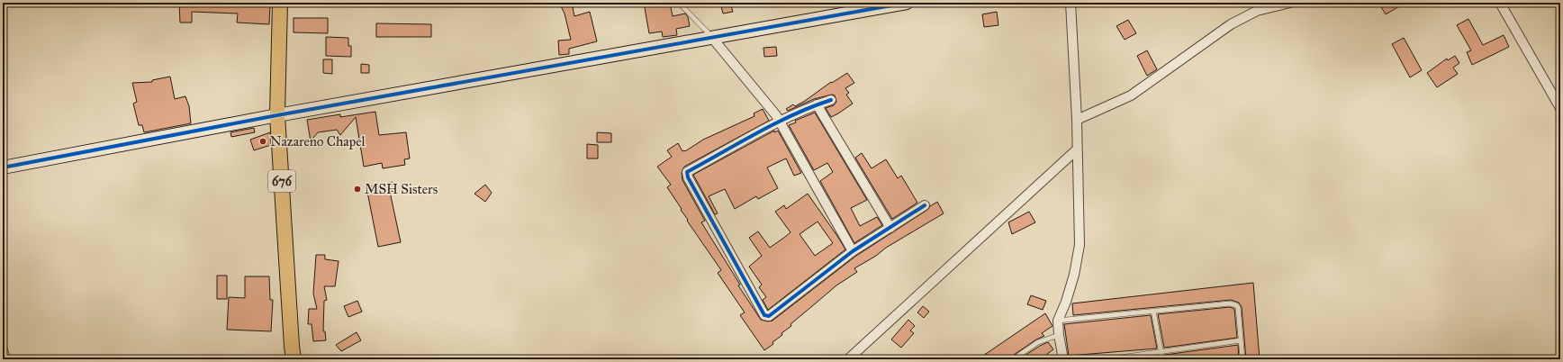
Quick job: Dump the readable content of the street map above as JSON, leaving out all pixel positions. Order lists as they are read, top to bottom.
{
  "streets": {
    "main road": ["676"]
  },
  "places": ["Nazareno Chapel", "MSH Sisters"]
}
